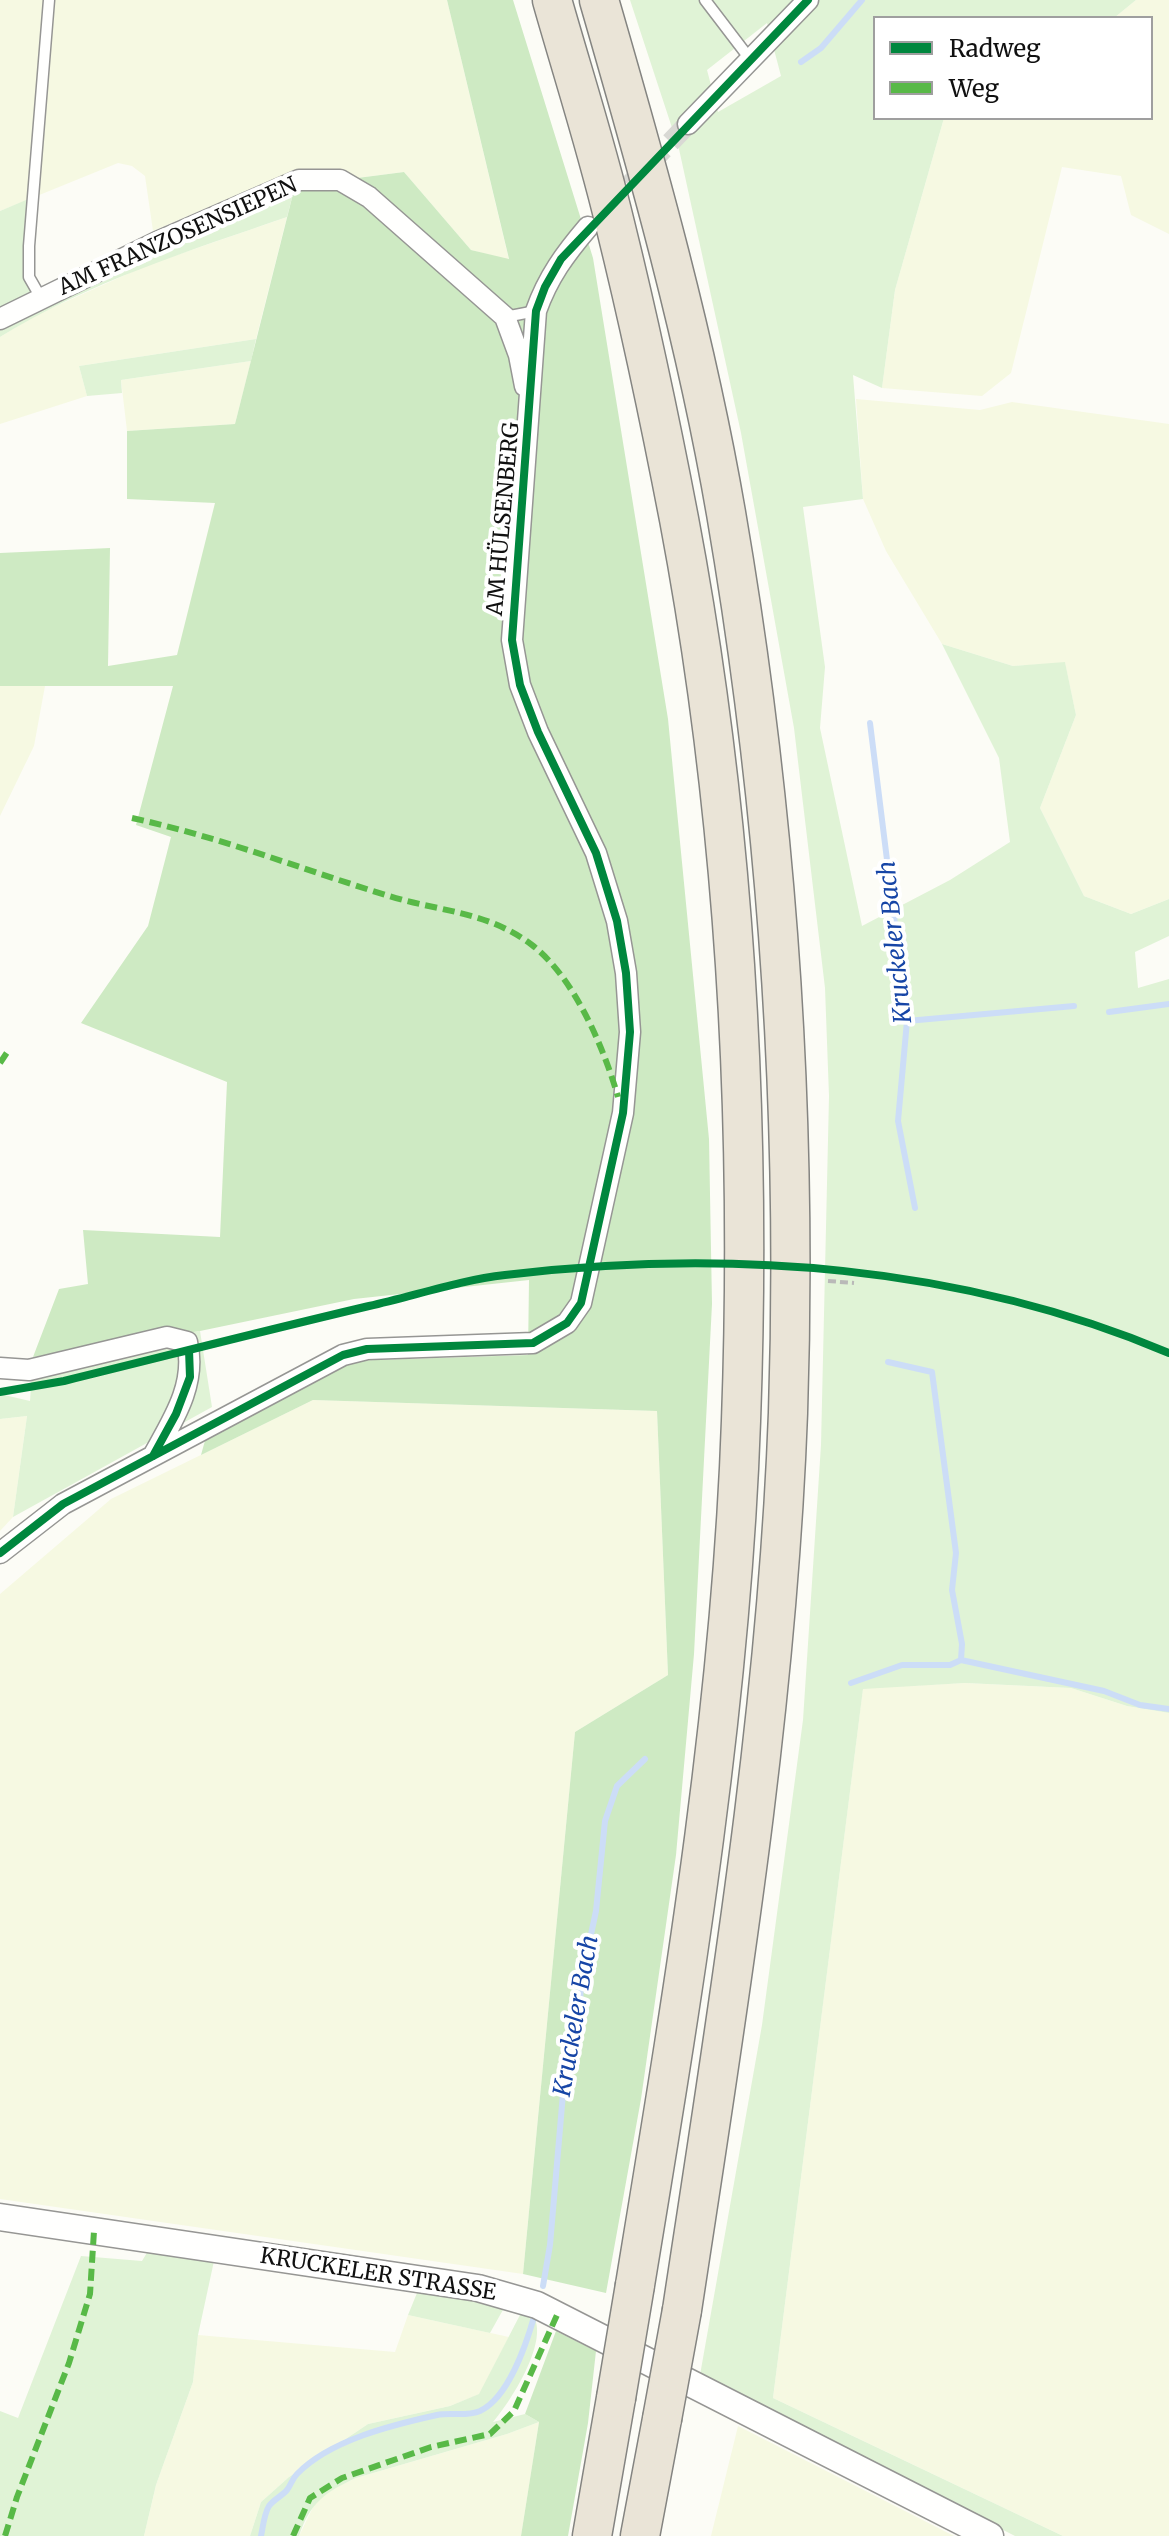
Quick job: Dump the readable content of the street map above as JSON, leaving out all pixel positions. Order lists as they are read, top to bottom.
{
  "streets": {
    "street": ["AM FRANZOSENSIEPEN", "AM HÜLSENBERG", "KRUCKELER STRASSE"]
  },
  "crossings": [
    ["AM FRANZOSENSIEPEN", "AM HÜLSENBERG"]
  ],
  "water": ["Kruckeler Bach"],
  "legend": ["Radweg", "Weg"]
}
